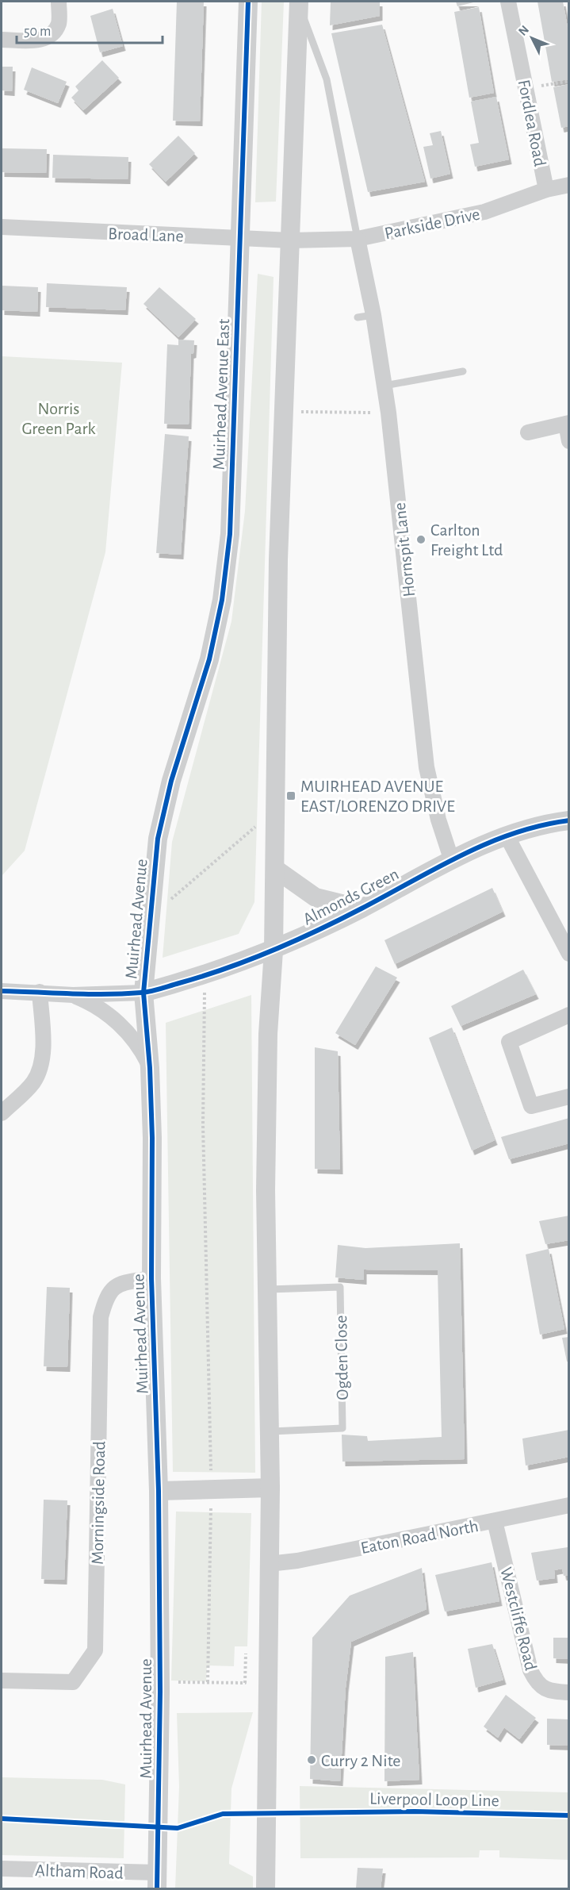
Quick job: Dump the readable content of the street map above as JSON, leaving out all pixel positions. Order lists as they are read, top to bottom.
{
  "streets": {
    "street": [
      "Fordlea Road",
      "Parkside Drive",
      "Broad Lane",
      "Muirhead Avenue East",
      "Hornspit Lane",
      "Almonds Green",
      "Muirhead Avenue",
      "Morningside Road",
      "Eaton Road North",
      "Westcliffe Road",
      "Altham Road"
    ],
    "lane": ["Ogden Close"],
    "cycle path": ["Liverpool Loop Line"]
  },
  "crossings": [
    ["Fordlea Road", "Parkside Drive"],
    ["Parkside Drive", "Broad Lane"],
    ["Parkside Drive", "Hornspit Lane"],
    ["Broad Lane", "Muirhead Avenue East"],
    ["Muirhead Avenue East", "Muirhead Avenue"],
    ["Hornspit Lane", "Almonds Green"],
    ["Almonds Green", "Muirhead Avenue"],
    ["Muirhead Avenue", "Morningside Road"],
    ["Muirhead Avenue", "Altham Road"],
    ["Eaton Road North", "Westcliffe Road"]
  ],
  "parks": ["Norris Green Park"],
  "places": {
    "other": ["Carlton Freight Ltd", "Curry 2 Nite"],
    "transit": ["MUIRHEAD AVENUE EAST/LORENZO DRIVE"]
  },
  "scale_bar": "50 m",
  "north": "top left"
}
